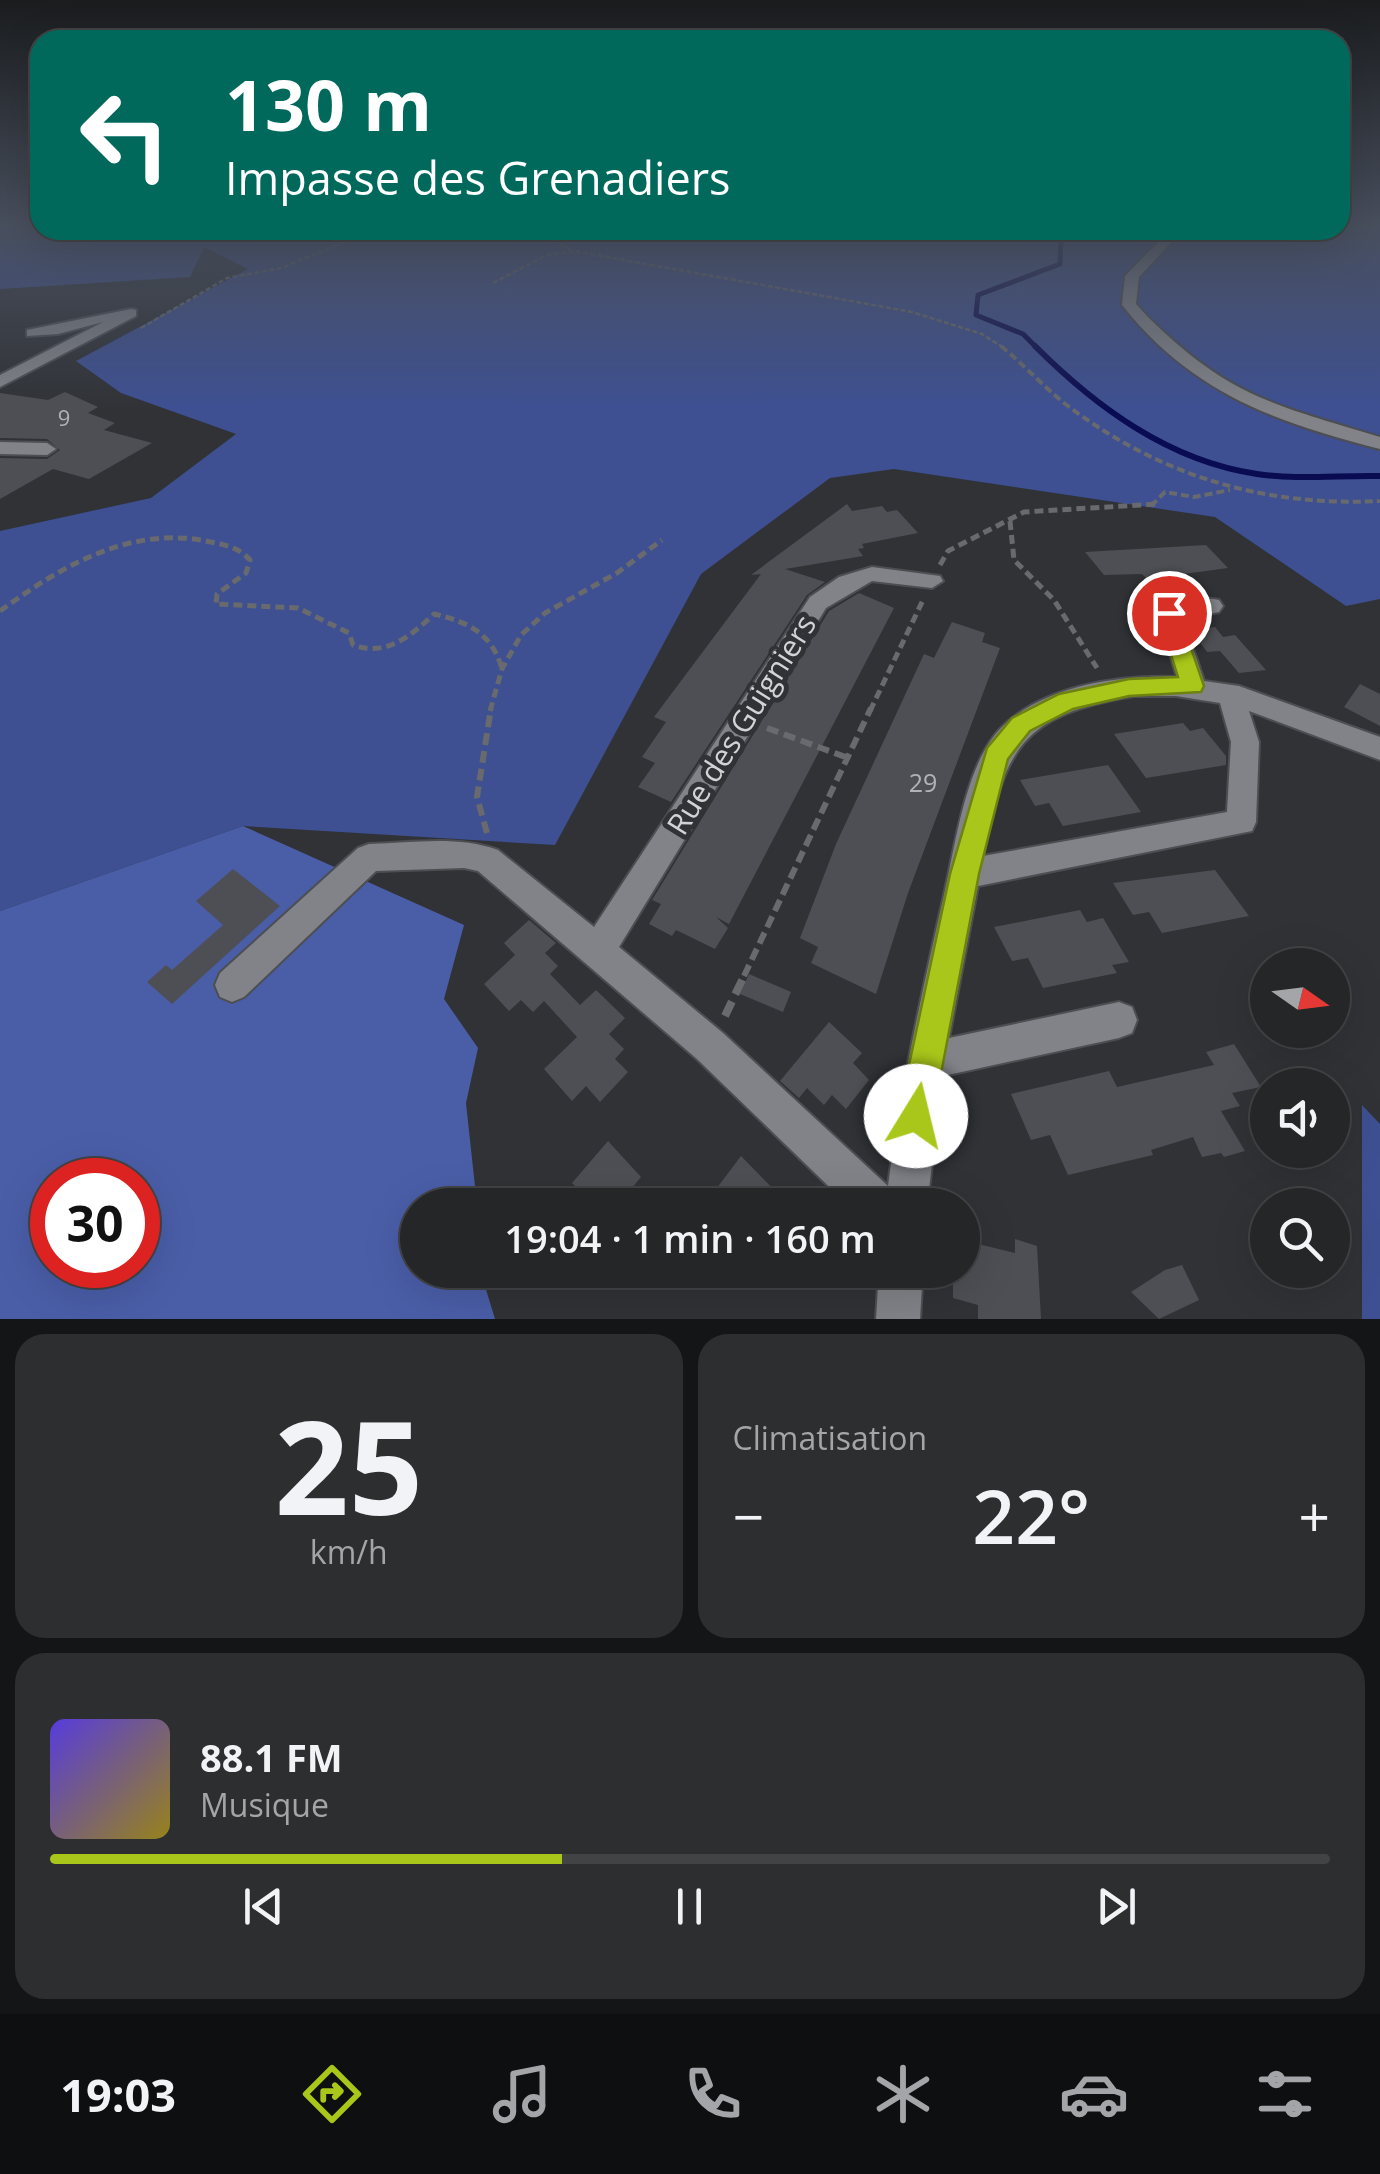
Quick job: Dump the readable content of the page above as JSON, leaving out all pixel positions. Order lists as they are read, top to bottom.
{
  "streets": {
    "street": ["Rue des Guigniers"]
  },
  "house_numbers": ["9", "29"],
  "north": "right",
  "page": {
    "turn": ["130 m", "Impasse des Grenadiers"],
    "limit": "30",
    "trip": "19:04 · 1 min · 160 m",
    "tile": [
      ["25", "km/h"],
      "Climatisation"
    ],
    "heat": ["−", "22°", "+"],
    "song": ["88.1 FM", "Musique"],
    "tabs": "19:03"
  }
}
